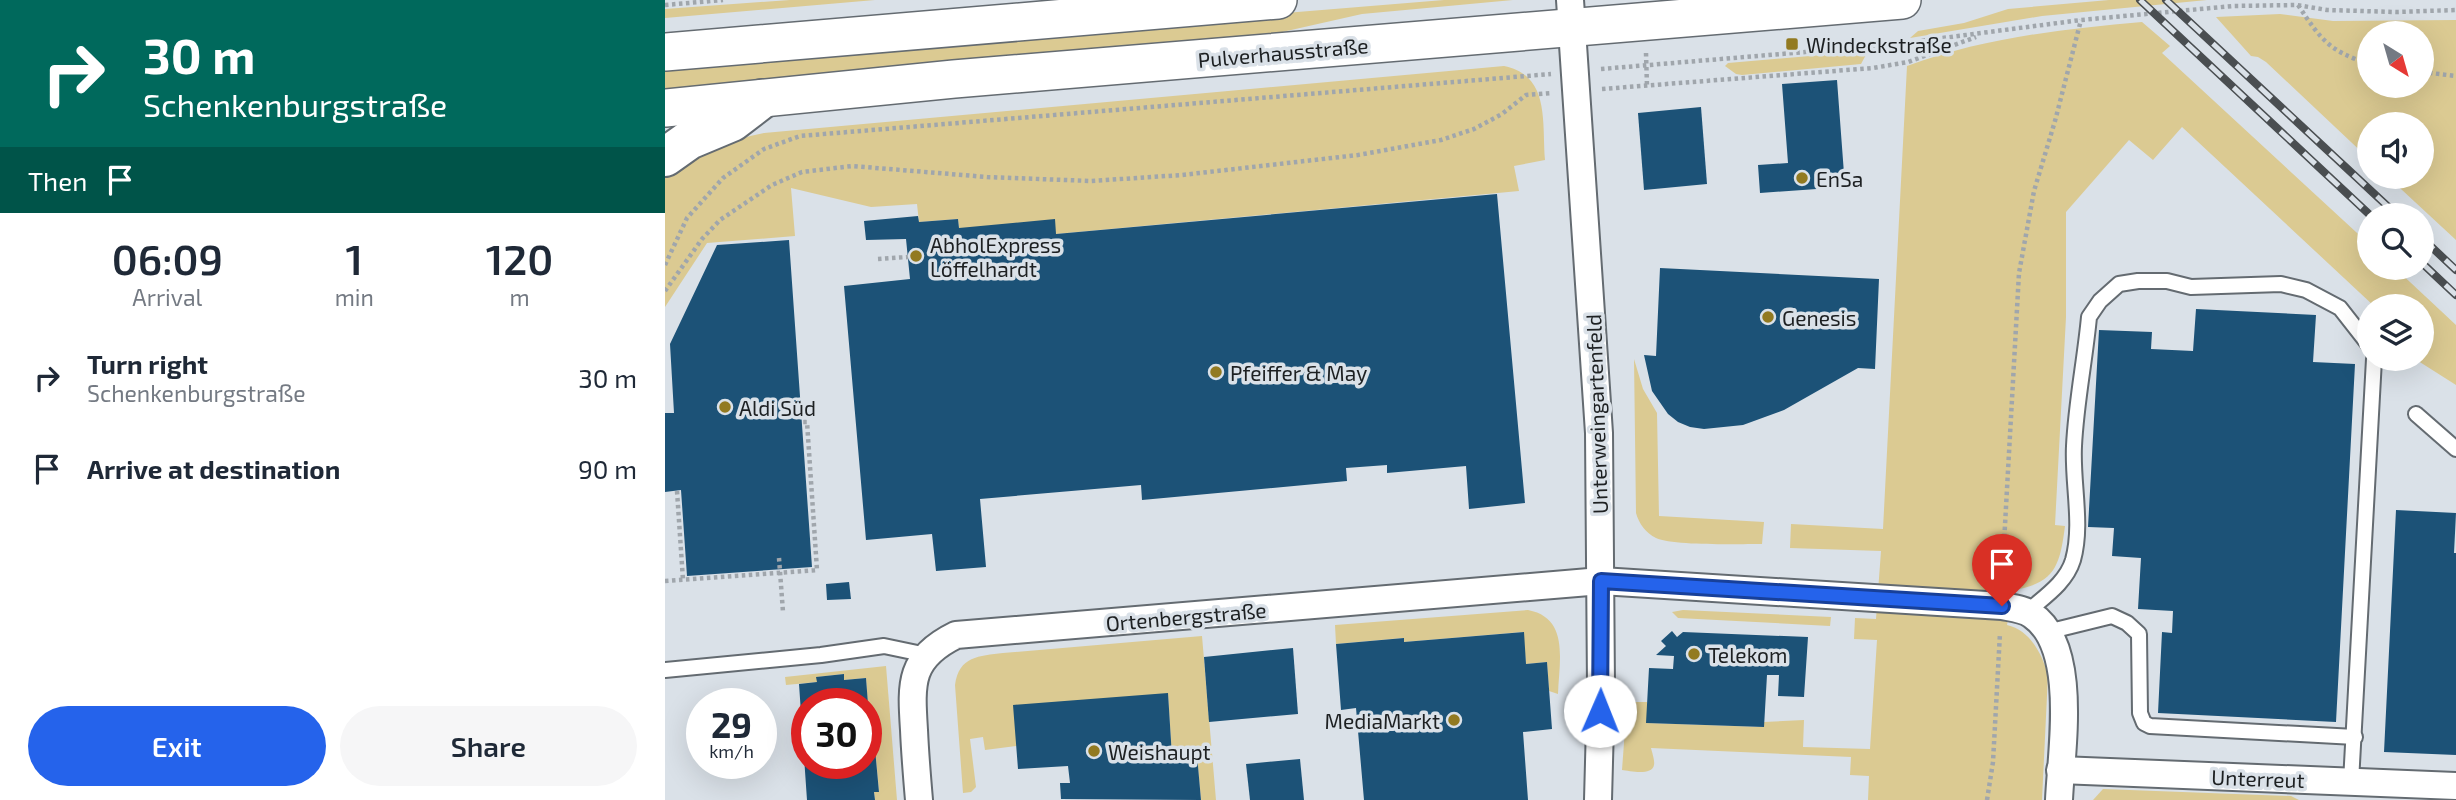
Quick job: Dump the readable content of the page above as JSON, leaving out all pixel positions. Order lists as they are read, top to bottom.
{
  "streets": {
    "main road": ["Pulverhausstraße"],
    "street": ["Unterweingartenfeld", "Ortenbergstraße", "Unterreut"]
  },
  "crossings": [
    ["Pulverhausstraße", "Unterweingartenfeld"],
    ["Unterweingartenfeld", "Ortenbergstraße"]
  ],
  "places": {
    "transit": ["Windeckstraße"],
    "other": [
      "EnSa",
      "AbholExpress Löffelhardt",
      "Genesis",
      "Pfeiffer & May",
      "Aldi Süd",
      "Telekom",
      "MediaMarkt",
      "Weishaupt"
    ]
  },
  "north": "bottom right",
  "page": {
    "turn": ["30 m", "Schenkenburgstraße"],
    "then": "Then",
    "eta": [
      "06:09",
      "Arrival",
      "1",
      "min",
      "120",
      "m"
    ],
    "list": [
      {
        "name": "Turn right",
        "note": "Schenkenburgstraße",
        "value": "30 m"
      },
      {
        "name": "Arrive at destination",
        "value": "90 m"
      }
    ],
    "speed": "29 km/h",
    "limit": "30",
    "buttons": ["Exit", "Share"]
  }
}
